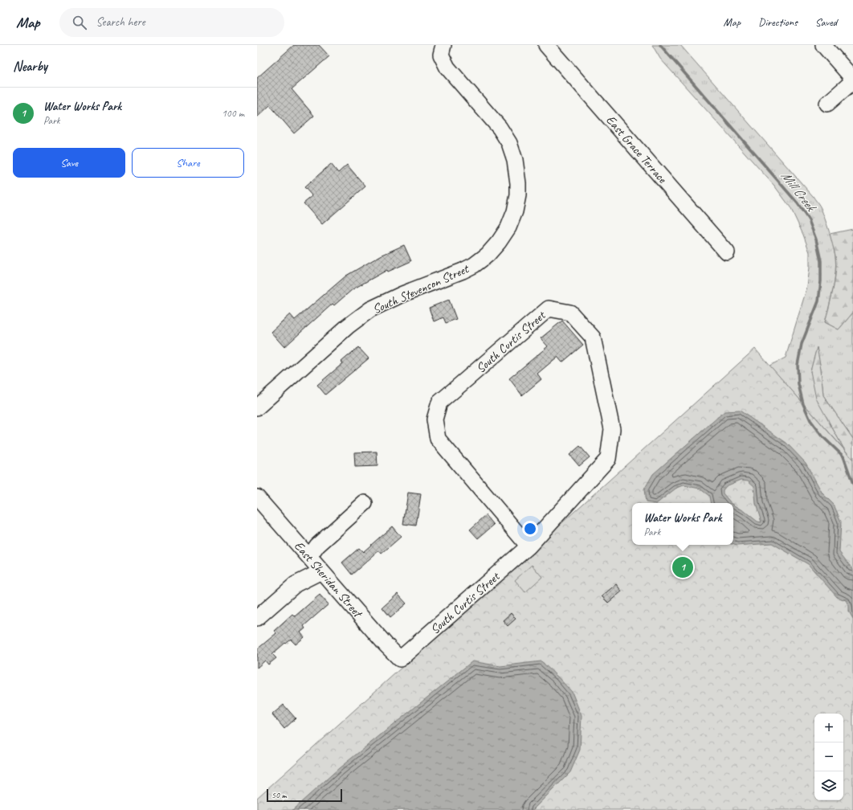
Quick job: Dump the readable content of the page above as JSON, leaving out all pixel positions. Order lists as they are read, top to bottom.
{
  "streets": {
    "street": [
      "East Grace Terrace",
      "South Stevenson Street",
      "South Curtis Street",
      "East Sheridan Street"
    ]
  },
  "crossings": [
    ["South Curtis Street", "East Sheridan Street"]
  ],
  "water": ["Mill Creek"],
  "scale_bar": "50 m",
  "page": {
    "header": "Map",
    "search": "Search here",
    "nav": ["Map", "Directions", "Saved"],
    "heading": "Nearby",
    "list": [
      {
        "mark": "1",
        "name": "Water Works Park",
        "note": "Park",
        "value": "100 m"
      }
    ],
    "buttons": ["Save", "Share"],
    "popup": ["Water Works Park", "Park"],
    "pins": "1",
    "map_buttons": ["+", "−"],
    "scale": "50 m"
  }
}
